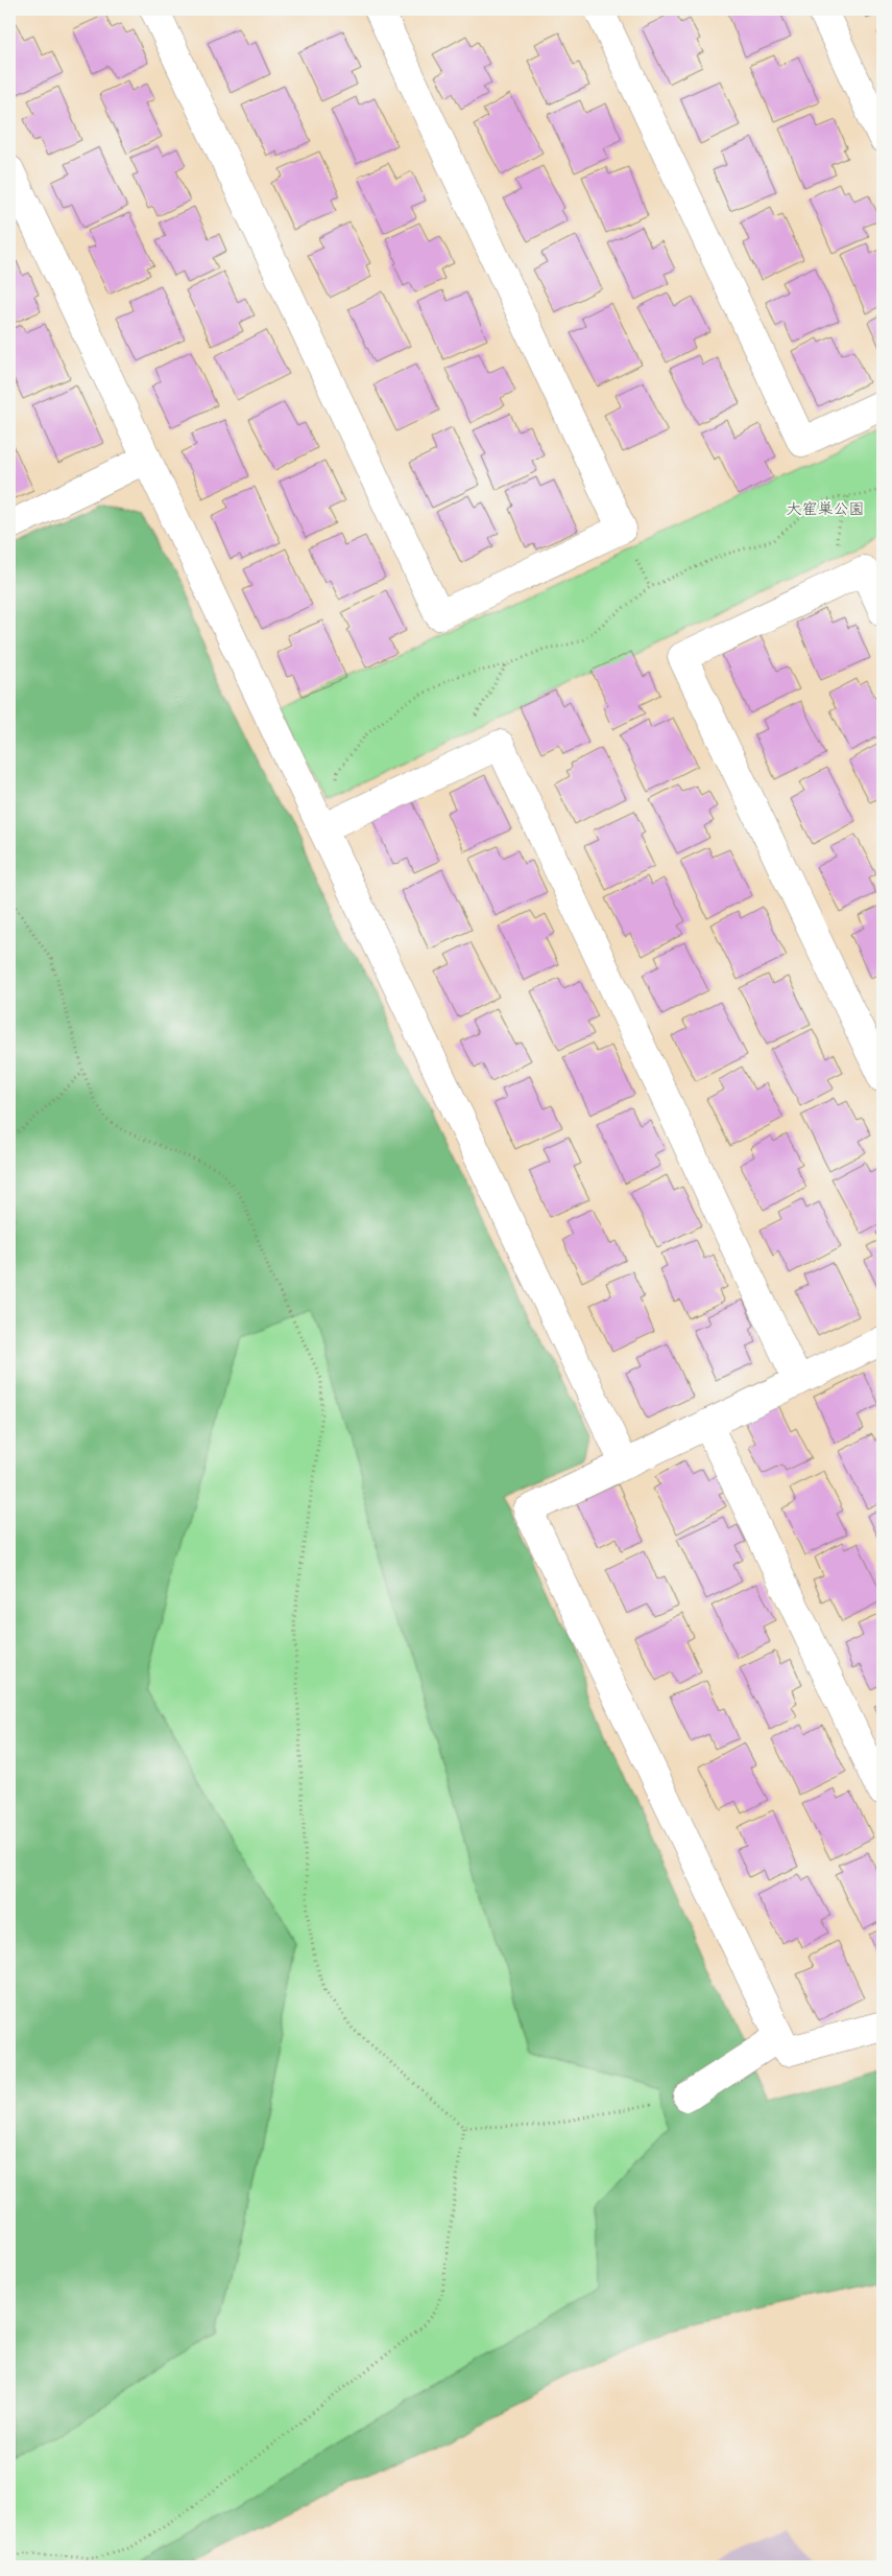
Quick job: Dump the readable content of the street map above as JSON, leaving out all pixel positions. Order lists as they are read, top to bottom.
{
  "parks": ["大寉巣公園"]
}
